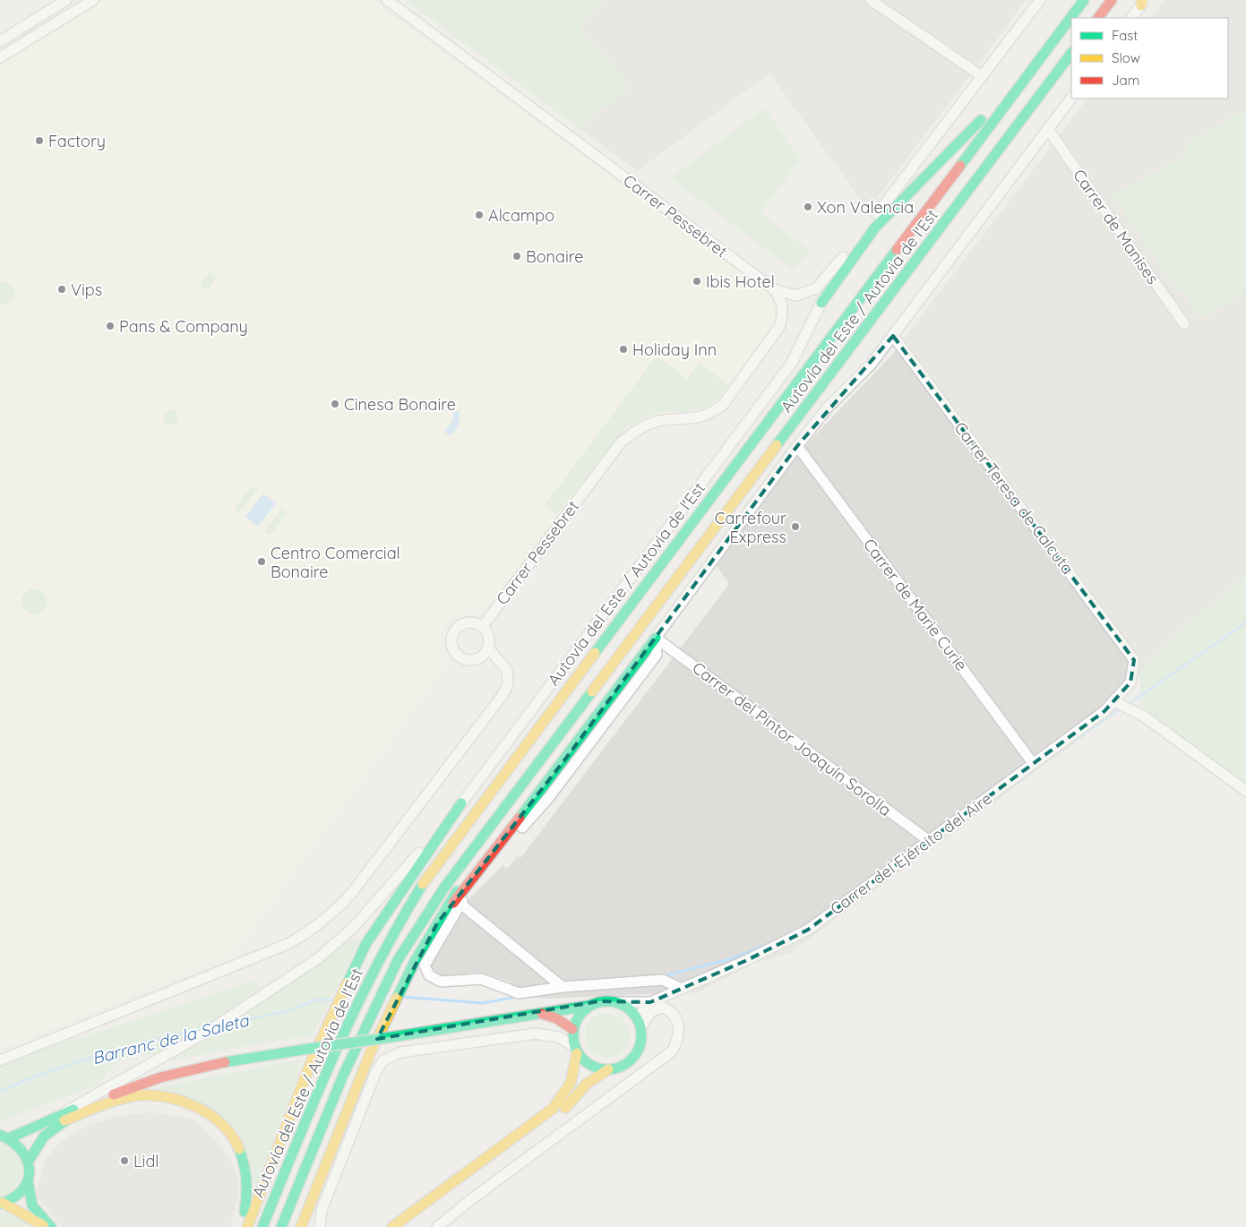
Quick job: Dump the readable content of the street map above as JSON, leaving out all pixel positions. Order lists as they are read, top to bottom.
{
  "streets": {
    "main road": ["Autovía del Este / Autovia de l'Est"],
    "street": [
      "Carrer Pessebret",
      "Carrer de Manises",
      "Carrer Teresa de Calcuta",
      "Carrer de Marie Curie",
      "Carrer del Pintor Joaquín Sorolla",
      "Carrer del Ejército del Aire"
    ]
  },
  "crossings": [
    ["Carrer Teresa de Calcuta", "Carrer del Ejército del Aire"],
    ["Carrer de Marie Curie", "Carrer del Ejército del Aire"],
    ["Carrer del Pintor Joaquín Sorolla", "Carrer del Ejército del Aire"]
  ],
  "water": ["Barranc de la Saleta"],
  "places": [
    "Factory",
    "Xon Valencia",
    "Alcampo",
    "Bonaire",
    "Ibis Hotel",
    "Vips",
    "Pans & Company",
    "Holiday Inn",
    "Cinesa Bonaire",
    "Carrefour Express",
    "Centro Comercial Bonaire",
    "Lidl"
  ],
  "legend": ["Fast", "Slow", "Jam"]
}
